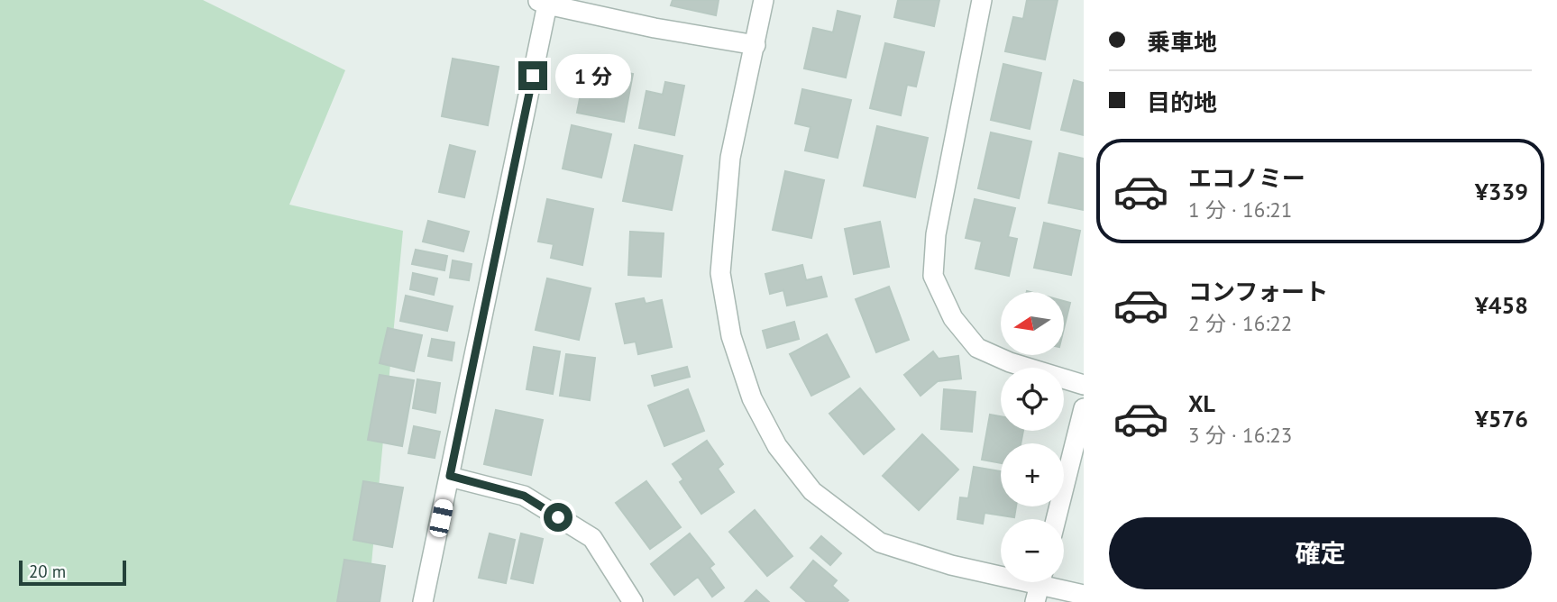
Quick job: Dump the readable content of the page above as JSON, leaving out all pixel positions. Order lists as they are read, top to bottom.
{
  "scale_bar": "20 m",
  "north": "left",
  "page": {
    "banner": ["乗車地", "目的地"],
    "bubble": "1 分",
    "list": [
      {
        "name": "エコノミー",
        "note": "1 分 · 16:21",
        "value": "¥339"
      },
      {
        "name": "コンフォート",
        "note": "2 分 · 16:22",
        "value": "¥458"
      },
      {
        "name": "XL",
        "note": "3 分 · 16:23",
        "value": "¥576"
      }
    ],
    "map_buttons": ["+", "−"],
    "buttons": "確定",
    "scale": "20 m"
  }
}
